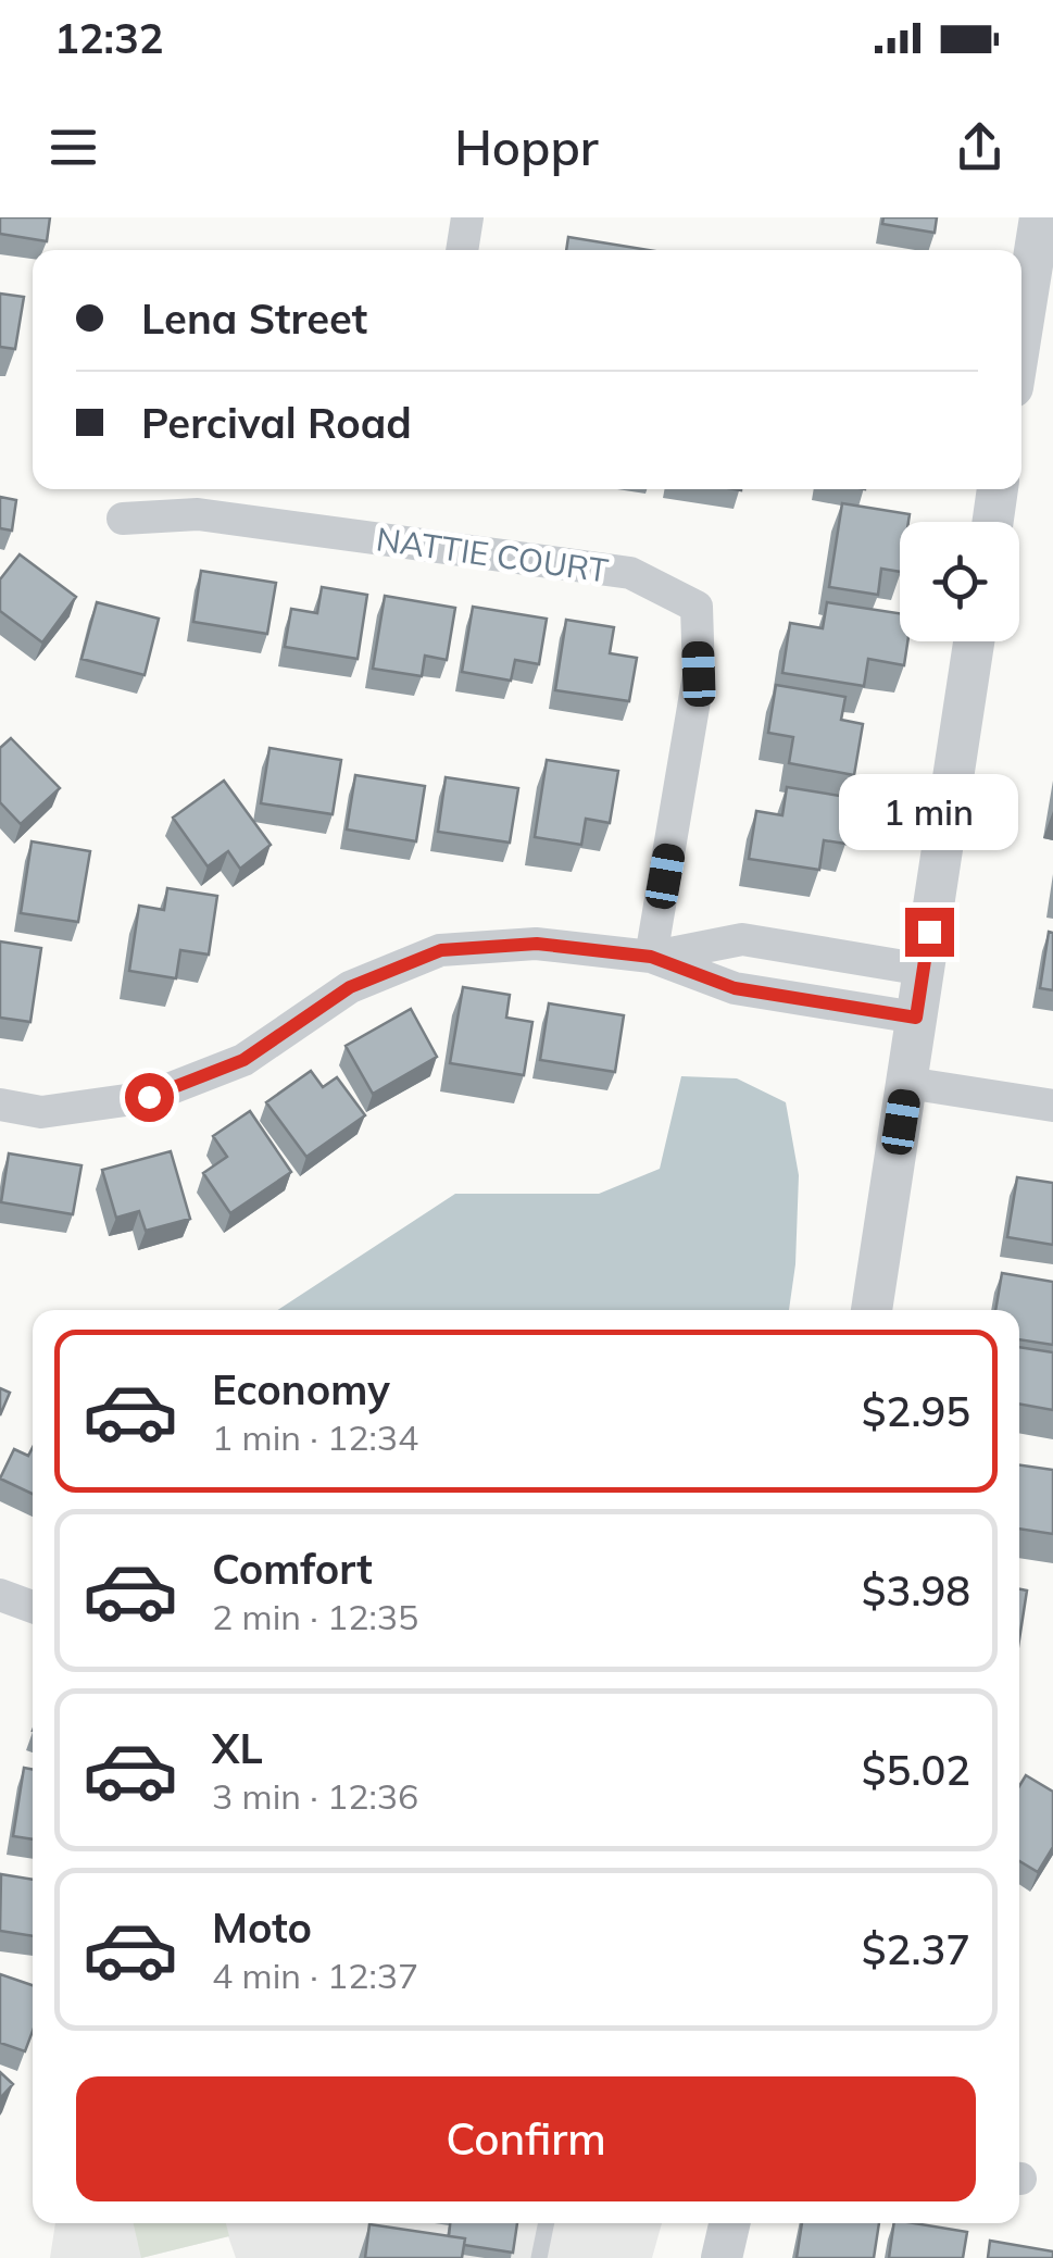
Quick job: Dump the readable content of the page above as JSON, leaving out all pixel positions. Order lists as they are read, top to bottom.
{
  "streets": {
    "street": ["NATTIE COURT"]
  },
  "page": {
    "status": "12:32",
    "header": "Hoppr",
    "banner": ["Lena Street", "Percival Road"],
    "bubble": "1 min",
    "list": [
      {
        "name": "Economy",
        "note": "1 min · 12:34",
        "value": "$2.95"
      },
      {
        "name": "Comfort",
        "note": "2 min · 12:35",
        "value": "$3.98"
      },
      {
        "name": "XL",
        "note": "3 min · 12:36",
        "value": "$5.02"
      },
      {
        "name": "Moto",
        "note": "4 min · 12:37",
        "value": "$2.37"
      }
    ],
    "buttons": "Confirm"
  }
}
